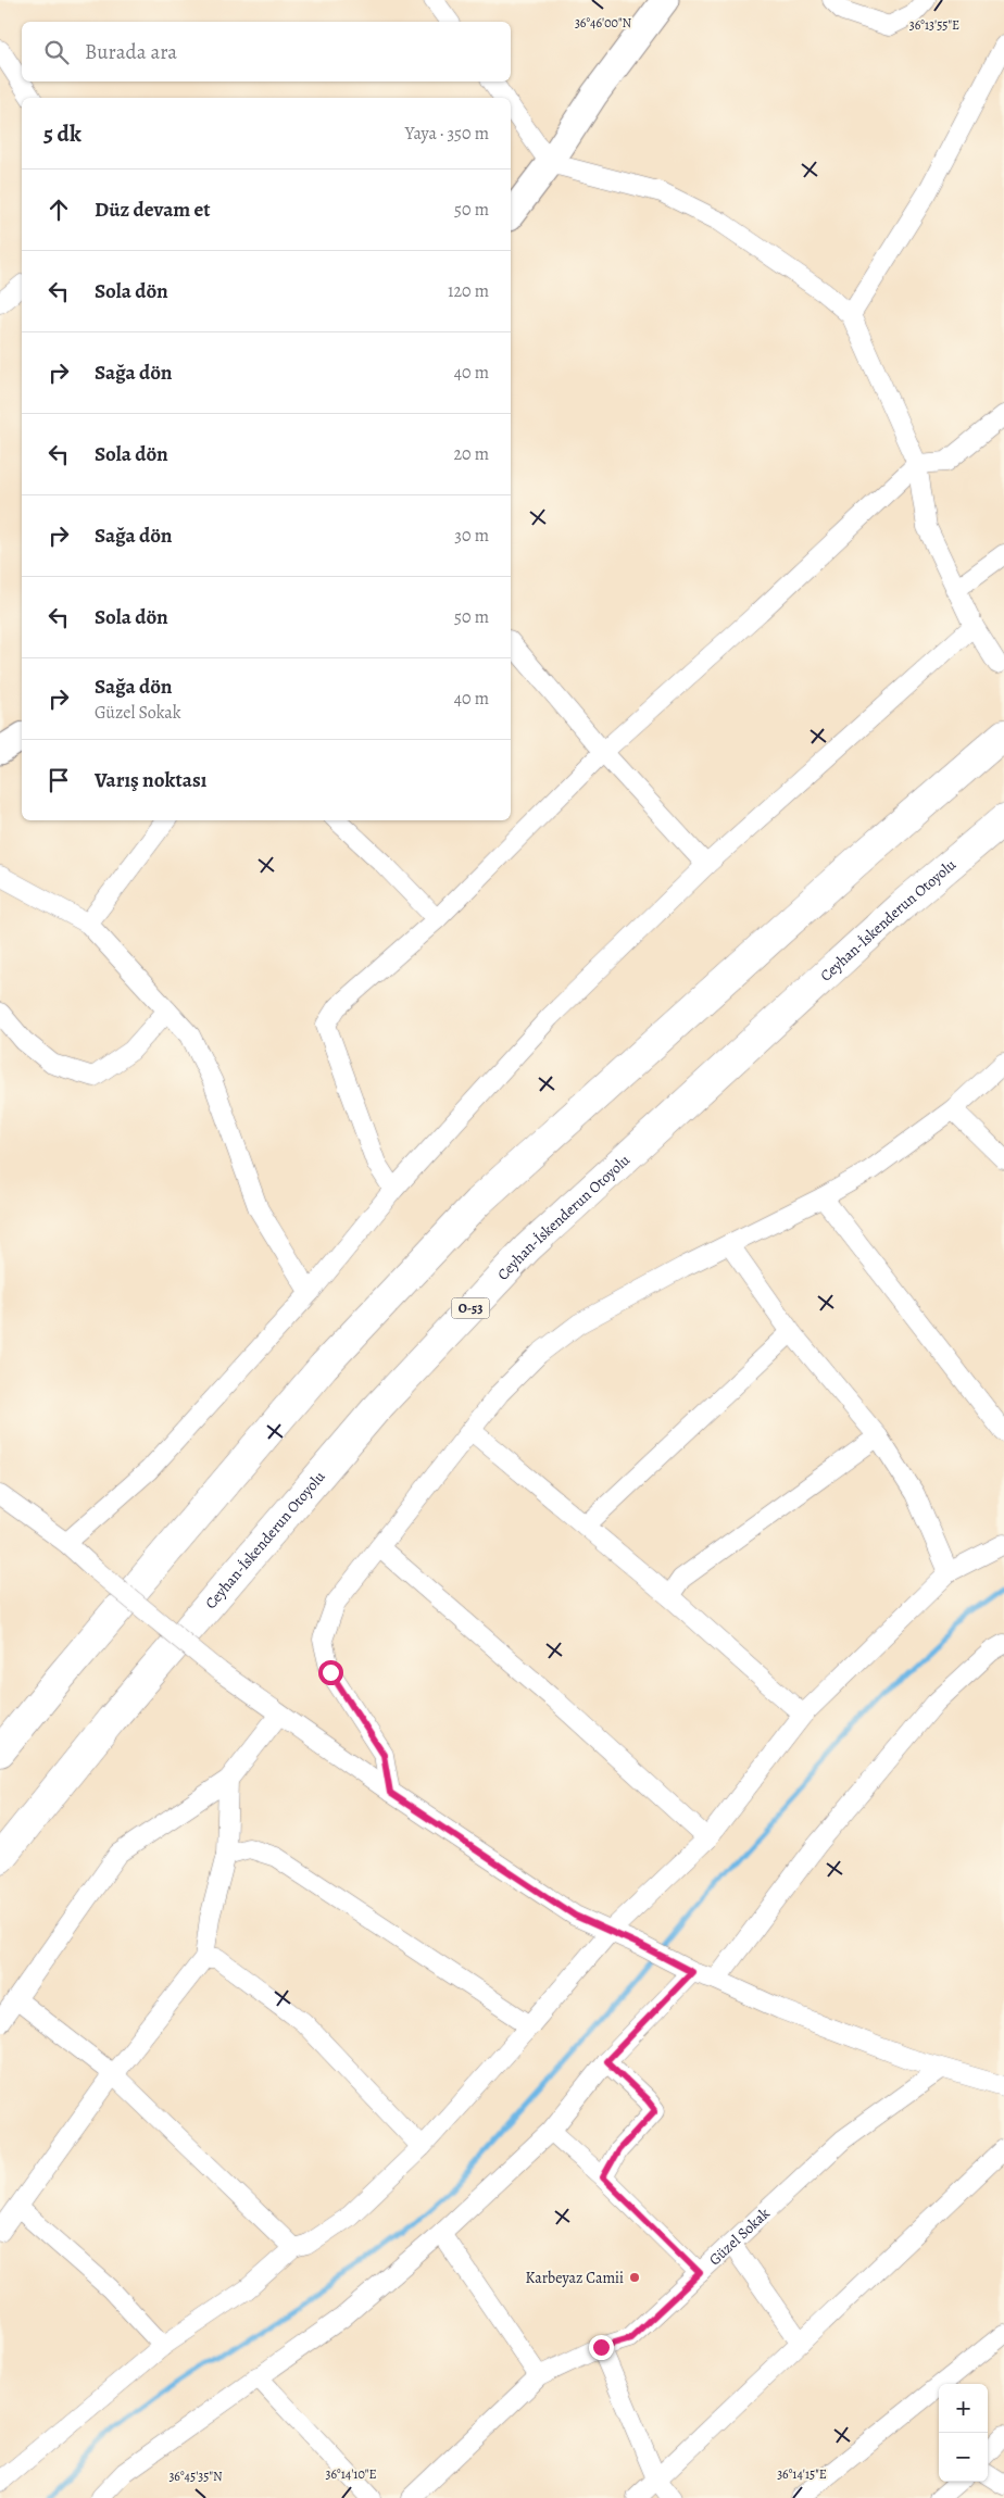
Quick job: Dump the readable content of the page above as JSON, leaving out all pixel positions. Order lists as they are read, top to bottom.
{
  "streets": {
    "highway": ["Ceyhan-İskenderun Otoyolu", "O-53"],
    "street": ["Güzel Sokak"]
  },
  "places": ["Karbeyaz Camii"],
  "page": {
    "search": "Burada ara",
    "heading": ["5 dk", "Yaya · 350 m"],
    "list": [
      ["Düz devam et", "50 m"],
      ["Sola dön", "120 m"],
      ["Sağa dön", "40 m"],
      ["Sola dön", "20 m"],
      ["Sağa dön", "30 m"],
      ["Sola dön", "50 m"],
      ["Sağa dön", "Güzel Sokak", "40 m"],
      "Varış noktası"
    ],
    "map_buttons": ["+", "−"]
  },
  "coordinates": [
    "36°46'00\"N",
    "36°13'55\"E",
    "36°14'10\"E",
    "36°14'15\"E",
    "36°45'35\"N"
  ]
}
